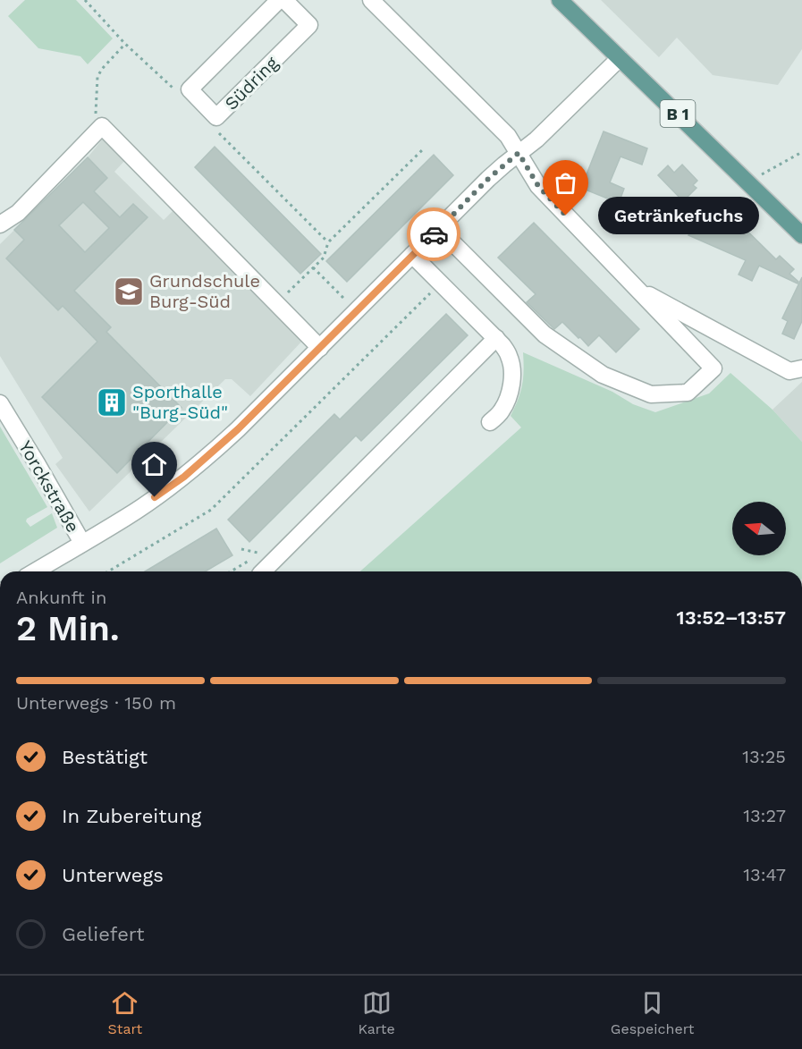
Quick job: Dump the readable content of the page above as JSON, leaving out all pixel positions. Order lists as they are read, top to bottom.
{
  "streets": {
    "main road": ["B 1"],
    "street": ["Südring", "Yorckstraße"]
  },
  "places": {
    "other": ["Getränkefuchs"],
    "school or university": ["Grundschule Burg-Süd"],
    "building": ["Sporthalle \"Burg-Süd\""]
  },
  "north": "left",
  "page": {
    "bubble": "Getränkefuchs",
    "heading": ["2 Min.", "Ankunft in", "13:52–13:57"],
    "bar": "Unterwegs · 150 m",
    "list": [
      ["Bestätigt", "13:25"],
      ["In Zubereitung", "13:27"],
      ["Unterwegs", "13:47"],
      "Geliefert"
    ],
    "tabs": ["Start", "Karte", "Gespeichert"]
  }
}
